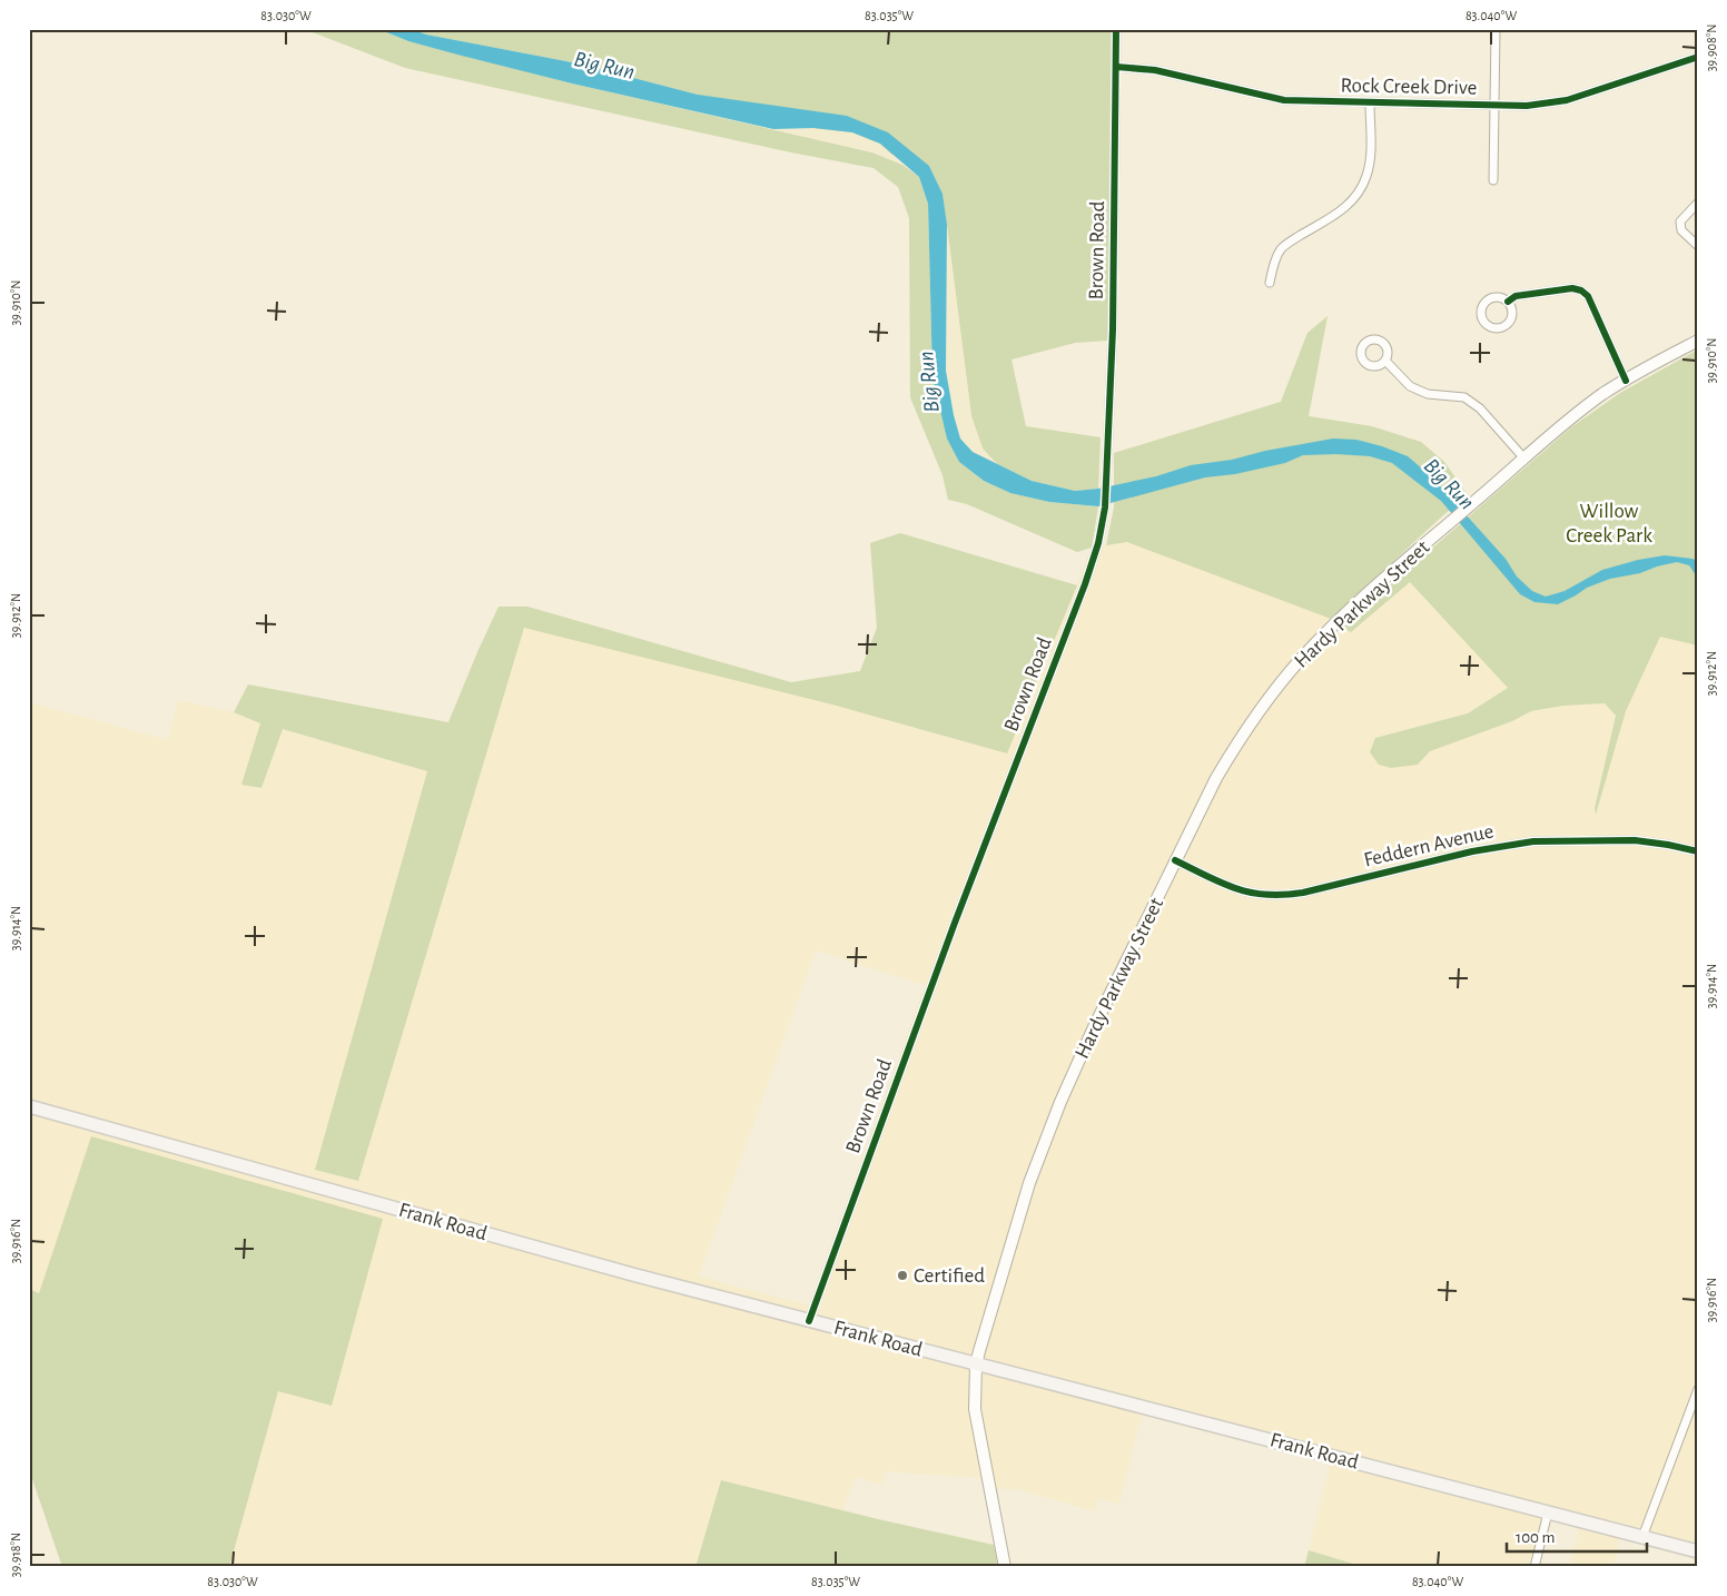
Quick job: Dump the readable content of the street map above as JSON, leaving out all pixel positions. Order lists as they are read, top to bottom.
{
  "streets": {
    "main road": ["Hardy Parkway Street", "Frank Road"],
    "street": ["Rock Creek Drive", "Brown Road", "Feddern Avenue"]
  },
  "crossings": [
    ["Rock Creek Drive", "Brown Road"],
    ["Brown Road", "Frank Road"],
    ["Hardy Parkway Street", "Feddern Avenue"],
    ["Hardy Parkway Street", "Frank Road"]
  ],
  "water": ["Big Run"],
  "parks": ["Willow Creek Park"],
  "places": ["Certified"],
  "scale_bar": "100 m",
  "coordinates": [
    "83.030°W",
    "83.035°W",
    "83.040°W",
    "39.908°N",
    "39.910°N",
    "39.912°N",
    "39.914°N",
    "39.916°N",
    "39.918°N"
  ]
}
